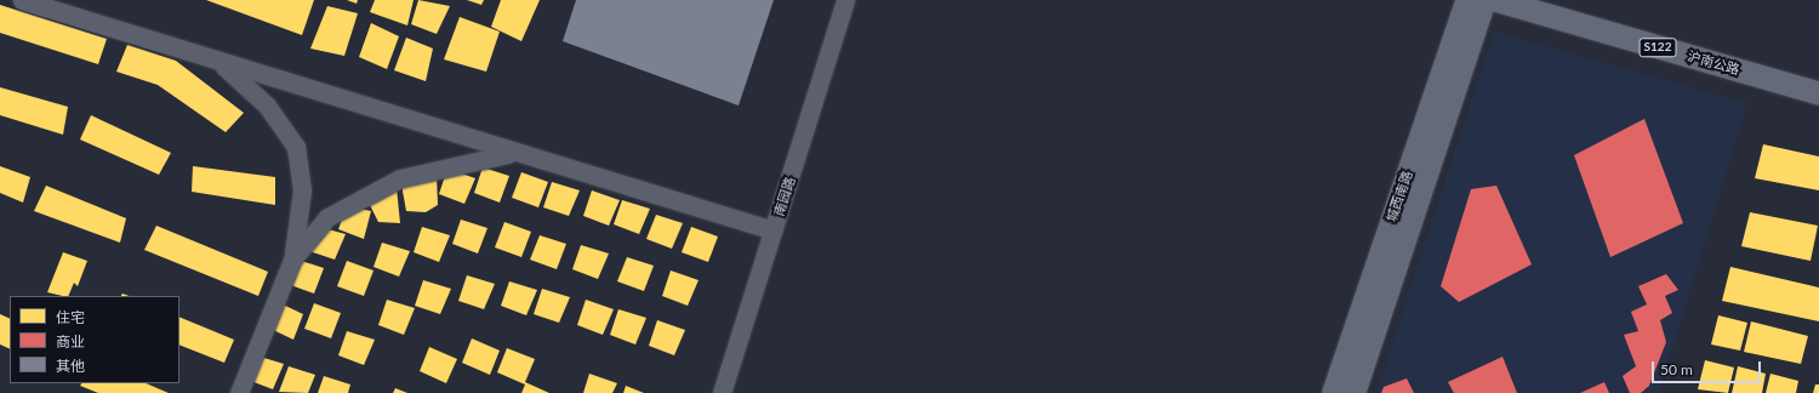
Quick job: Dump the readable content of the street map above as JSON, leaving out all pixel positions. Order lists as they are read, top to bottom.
{
  "streets": {
    "main road": ["S122", "沪南公路", "城西南路"],
    "street": ["南园路"]
  },
  "legend": ["住宅", "商业", "其他"],
  "scale_bar": "50 m"
}
